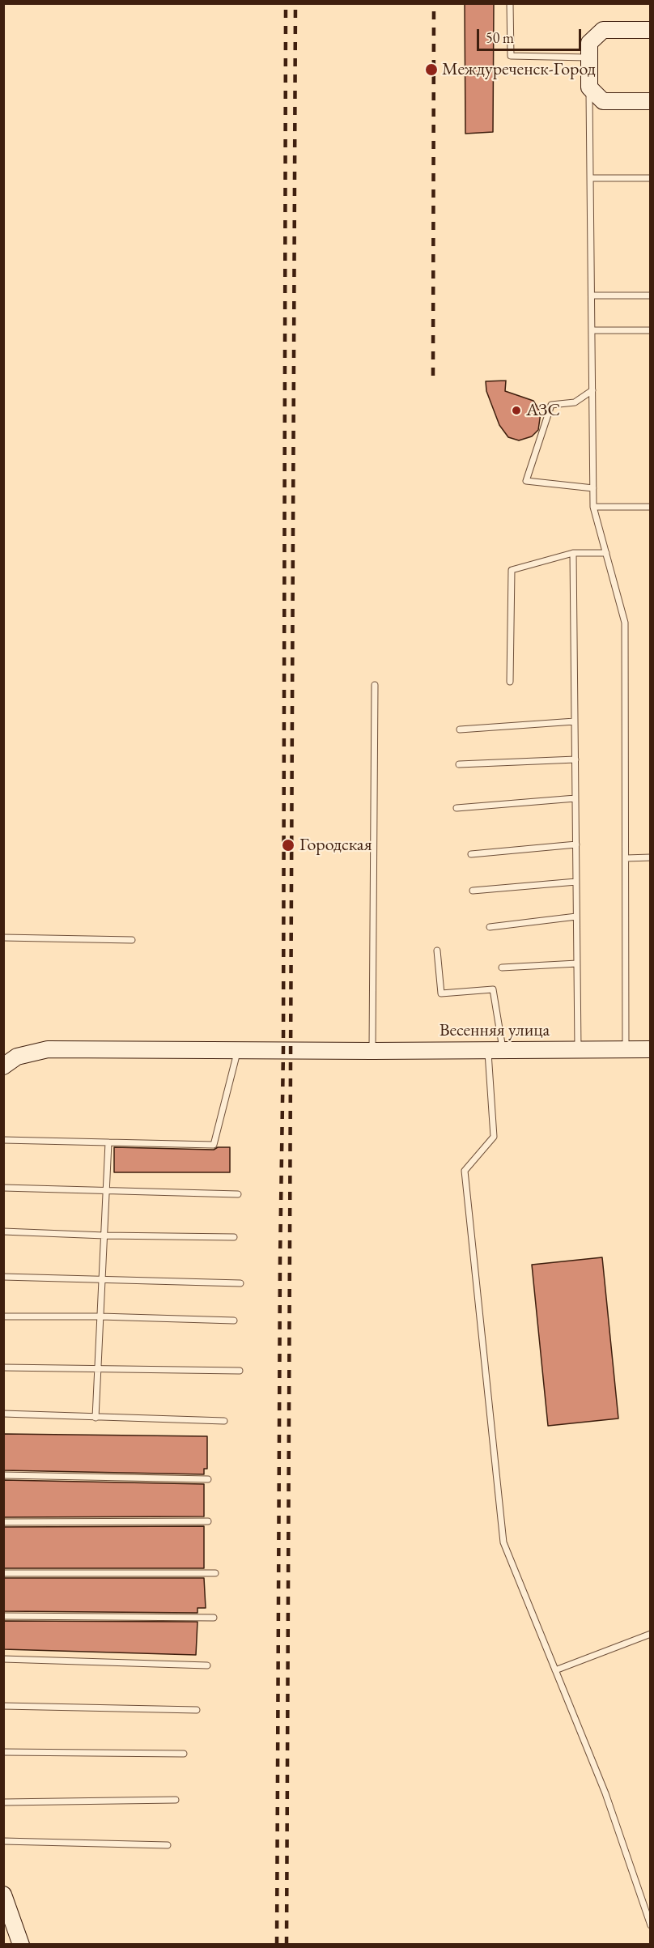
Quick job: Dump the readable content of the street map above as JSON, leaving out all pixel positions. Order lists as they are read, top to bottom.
{
  "streets": {
    "street": ["Весенняя улица"]
  },
  "places": ["Междуреченск-Город", "АЗС", "Городская"],
  "scale_bar": "50 m"
}
